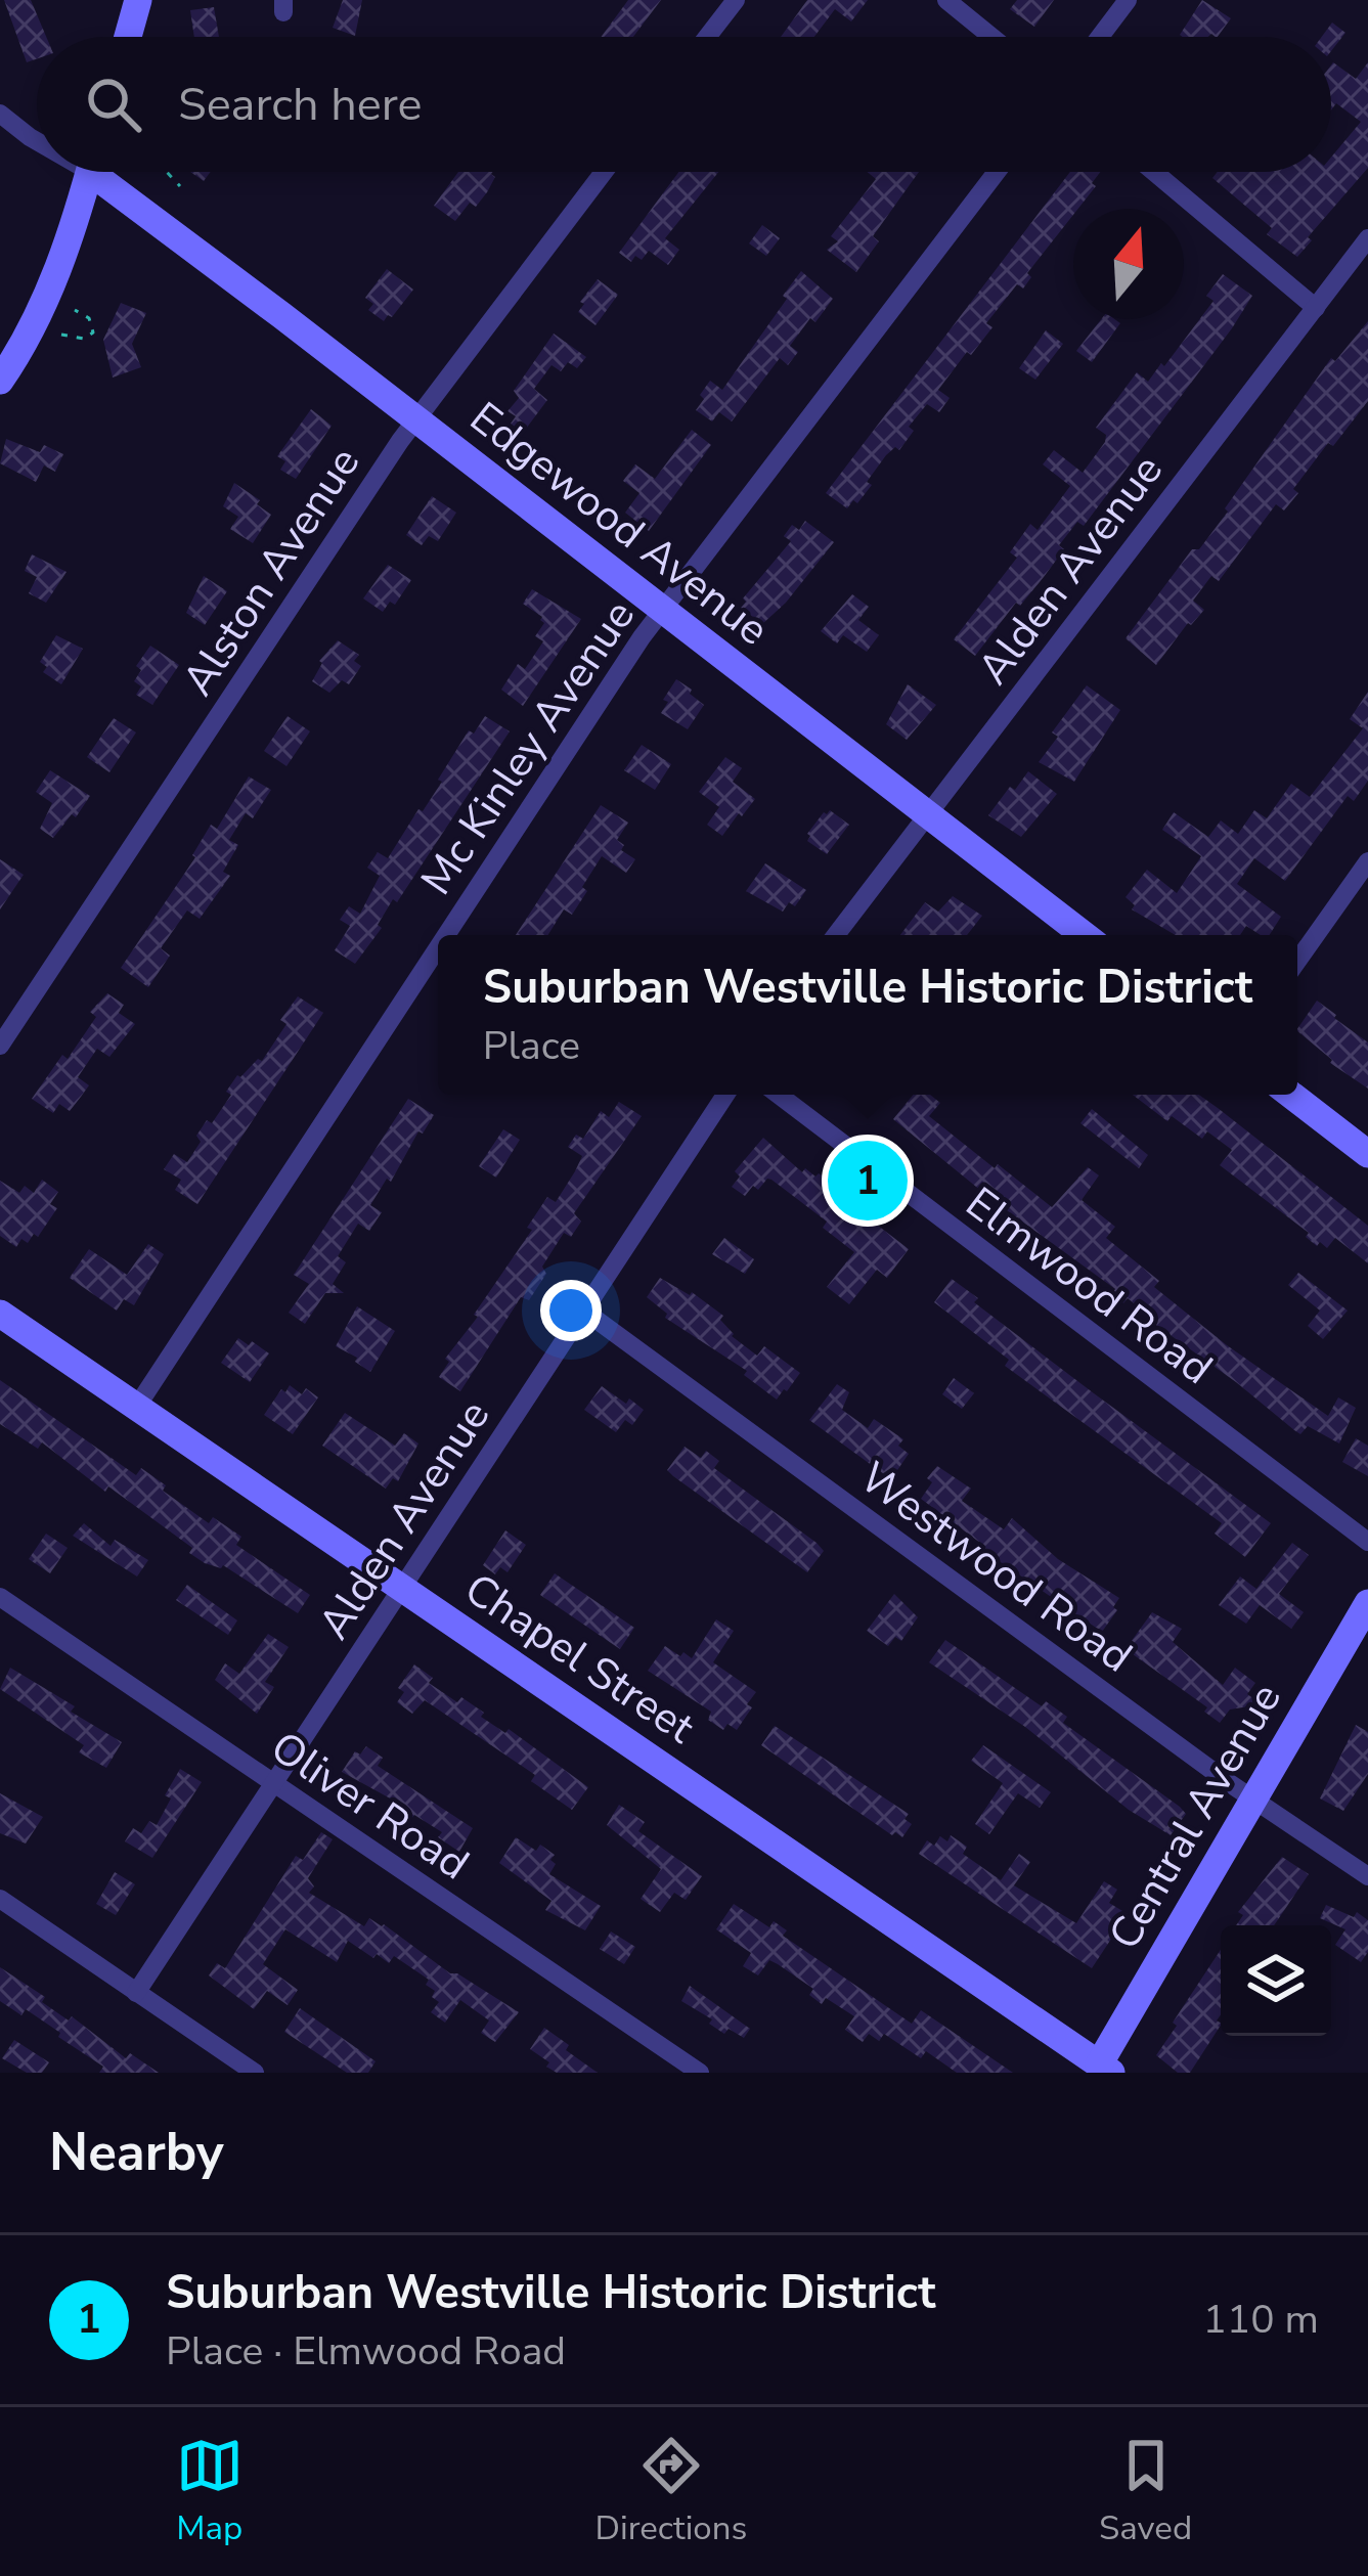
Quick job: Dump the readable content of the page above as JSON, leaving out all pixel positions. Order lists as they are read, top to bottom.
{
  "streets": {
    "street": [
      "Edgewood Avenue",
      "Alden Avenue",
      "Alston Avenue",
      "Mc Kinley Avenue",
      "Elmwood Road",
      "Westwood Road",
      "Chapel Street",
      "Oliver Road",
      "Central Avenue"
    ]
  },
  "crossings": [
    ["Edgewood Avenue", "Alden Avenue"],
    ["Edgewood Avenue", "Alston Avenue"],
    ["Edgewood Avenue", "Mc Kinley Avenue"],
    ["Alden Avenue", "Westwood Road"],
    ["Alden Avenue", "Chapel Street"],
    ["Alden Avenue", "Oliver Road"],
    ["Mc Kinley Avenue", "Chapel Street"],
    ["Westwood Road", "Central Avenue"],
    ["Chapel Street", "Central Avenue"]
  ],
  "north": "top",
  "page": {
    "search": "Search here",
    "popup": ["Suburban Westville Historic District", "Place"],
    "pins": "1",
    "heading": "Nearby",
    "list": [
      {
        "mark": "1",
        "name": "Suburban Westville Historic District",
        "note": "Place · Elmwood Road",
        "value": "110 m"
      }
    ],
    "nav": ["Map", "Directions", "Saved"]
  }
}
